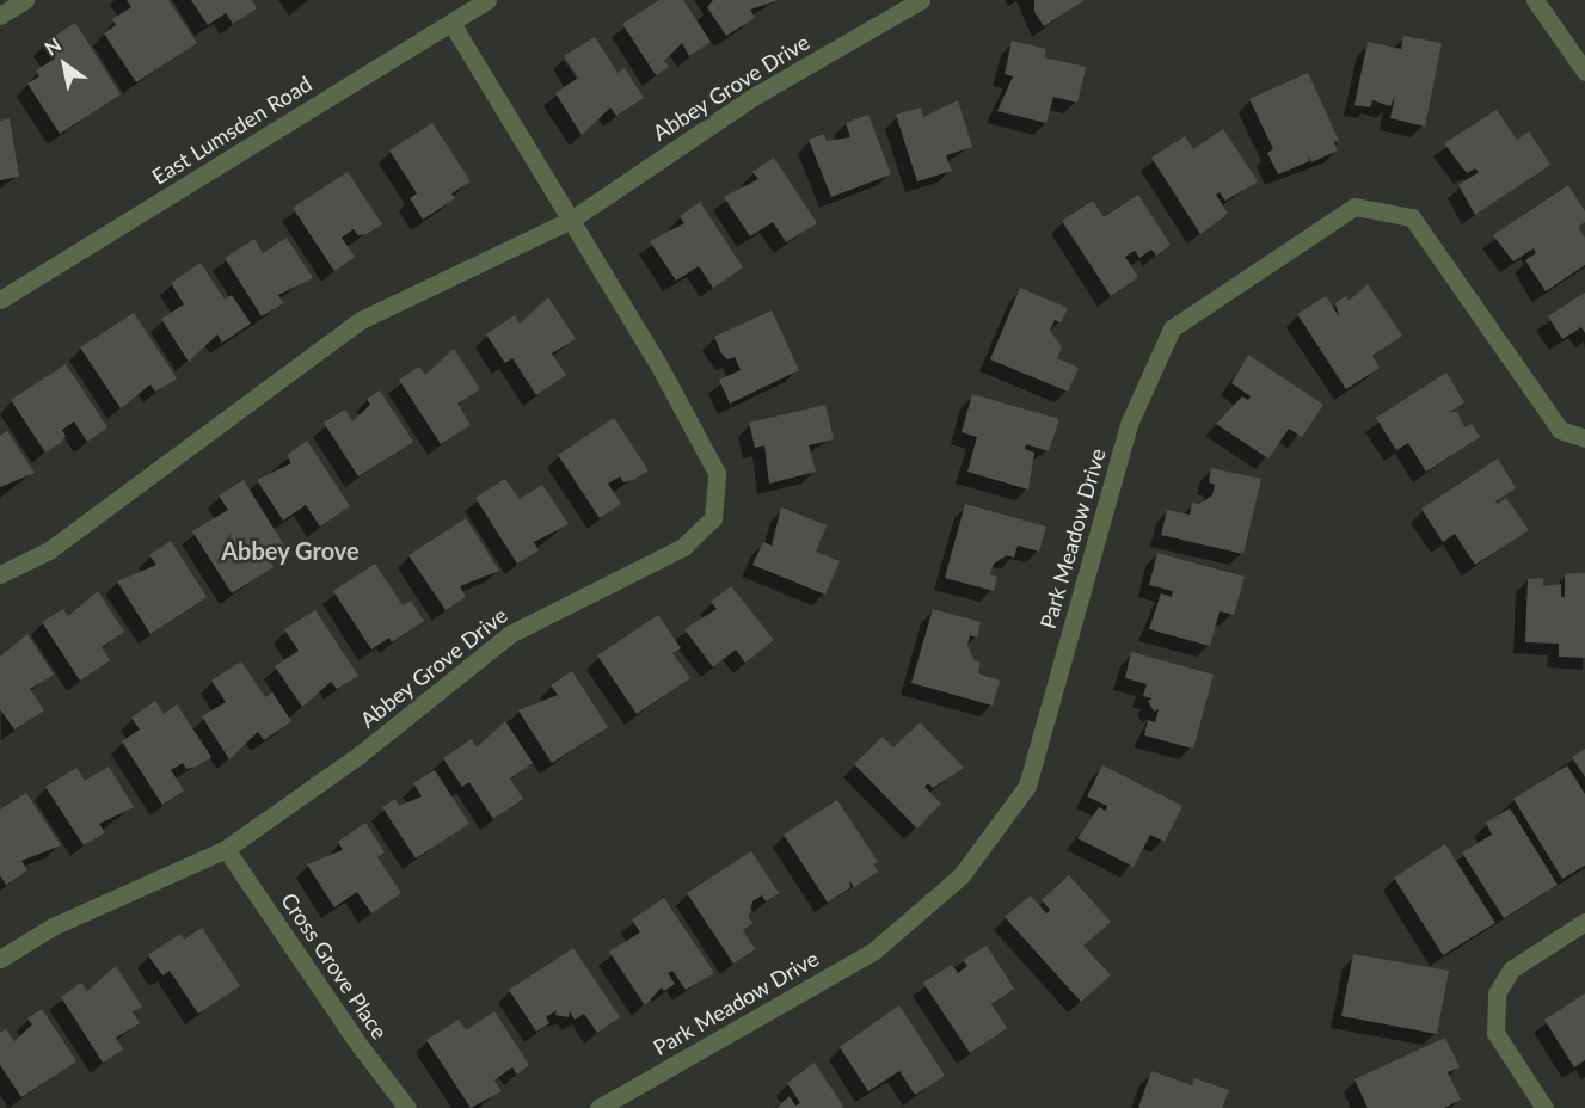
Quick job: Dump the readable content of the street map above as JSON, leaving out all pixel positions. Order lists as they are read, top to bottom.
{
  "streets": {
    "street": [
      "Abbey Grove Drive",
      "East Lumsden Road",
      "Park Meadow Drive",
      "Cross Grove Place"
    ]
  },
  "crossings": [
    ["Abbey Grove Drive", "East Lumsden Road"],
    ["Abbey Grove Drive", "Cross Grove Place"]
  ],
  "districts": ["Abbey Grove"],
  "north": "top left"
}
